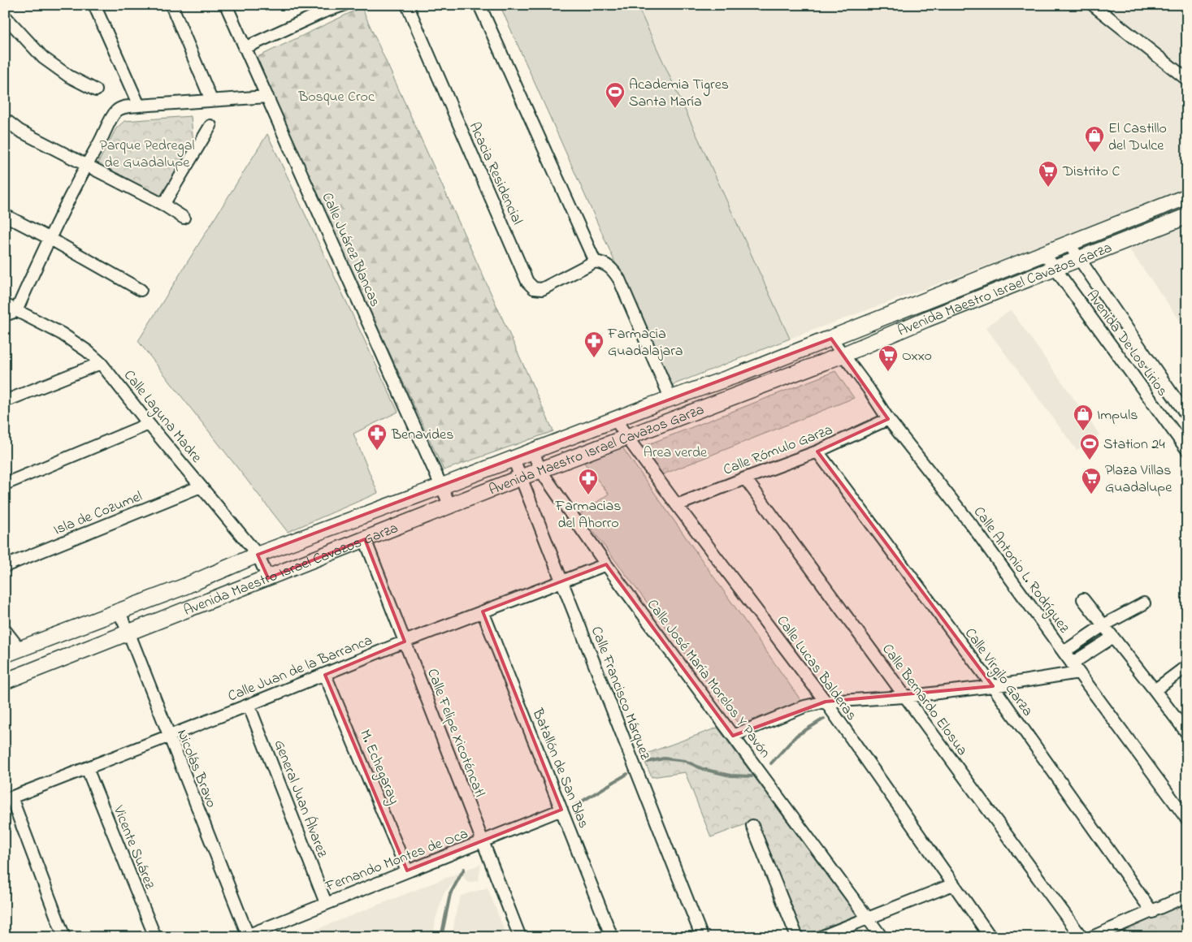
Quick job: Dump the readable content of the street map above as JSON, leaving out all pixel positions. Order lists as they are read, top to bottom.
{
  "streets": {
    "main road": ["Avenida Maestro Israel Cavazos Garza"],
    "street": [
      "Acacia Residencial",
      "Calle Juárez Blancas",
      "Avenida De Los Lirios",
      "Calle Laguna Madre",
      "Calle Rómulo Garza",
      "Isla de Cozumel",
      "Calle Antonio L. Rodríguez",
      "Calle Juan de la Barranca",
      "Calle Lucas Balderas",
      "Calle Virgilo Garza",
      "Calle José María Morelos Y Pavón",
      "Calle Francisco Márquez",
      "Calle Bernardo Elosua",
      "Calle Felipe Xicoténcatl",
      "M. Echegaray",
      "Nicolás Bravo",
      "Batallón de San Blas",
      "General Juan Álvarez",
      "Vicente Suárez",
      "Fernando Montes de Oca"
    ]
  },
  "crossings": [
    ["Calle Juárez Blancas", "Avenida Maestro Israel Cavazos Garza"],
    ["Avenida Maestro Israel Cavazos Garza", "Avenida De Los Lirios"],
    ["Avenida Maestro Israel Cavazos Garza", "Calle Laguna Madre"],
    ["Avenida Maestro Israel Cavazos Garza", "Calle Antonio L. Rodríguez"],
    ["Avenida Maestro Israel Cavazos Garza", "Calle Lucas Balderas"],
    ["Avenida Maestro Israel Cavazos Garza", "Calle José María Morelos Y Pavón"],
    ["Avenida Maestro Israel Cavazos Garza", "Calle Francisco Márquez"],
    ["Avenida Maestro Israel Cavazos Garza", "Calle Felipe Xicoténcatl"],
    ["Avenida Maestro Israel Cavazos Garza", "Nicolás Bravo"],
    ["Calle Laguna Madre", "Isla de Cozumel"],
    ["Calle Rómulo Garza", "Calle Antonio L. Rodríguez"],
    ["Calle Rómulo Garza", "Calle Lucas Balderas"],
    ["Calle Rómulo Garza", "Calle Virgilo Garza"],
    ["Calle Rómulo Garza", "Calle Bernardo Elosua"],
    ["Calle Juan de la Barranca", "Calle José María Morelos Y Pavón"],
    ["Calle Juan de la Barranca", "Calle Francisco Márquez"],
    ["Calle Juan de la Barranca", "Calle Felipe Xicoténcatl"],
    ["Calle Juan de la Barranca", "M. Echegaray"],
    ["Calle Juan de la Barranca", "Nicolás Bravo"],
    ["Calle Juan de la Barranca", "Batallón de San Blas"],
    ["Calle Juan de la Barranca", "General Juan Álvarez"],
    ["Calle Juan de la Barranca", "Vicente Suárez"],
    ["Calle Felipe Xicoténcatl", "Fernando Montes de Oca"],
    ["M. Echegaray", "Fernando Montes de Oca"],
    ["Nicolás Bravo", "Fernando Montes de Oca"],
    ["Batallón de San Blas", "Fernando Montes de Oca"],
    ["General Juan Álvarez", "Fernando Montes de Oca"]
  ],
  "parks": ["Bosque Croc", "Parque Pedregal de Guadalupe", "Area verde"],
  "places": {
    "sports": ["Academia Tigres Santa María", "Station 24"],
    "shop": ["El Castillo del Dulce", "Impuls"],
    "supermarket": ["Distrito C", "Oxxo", "Plaza Villas Guadalupe"],
    "pharmacy": ["Farmacia Guadalajara", "Benavides", "Farmacias del Ahorro"]
  }
}
